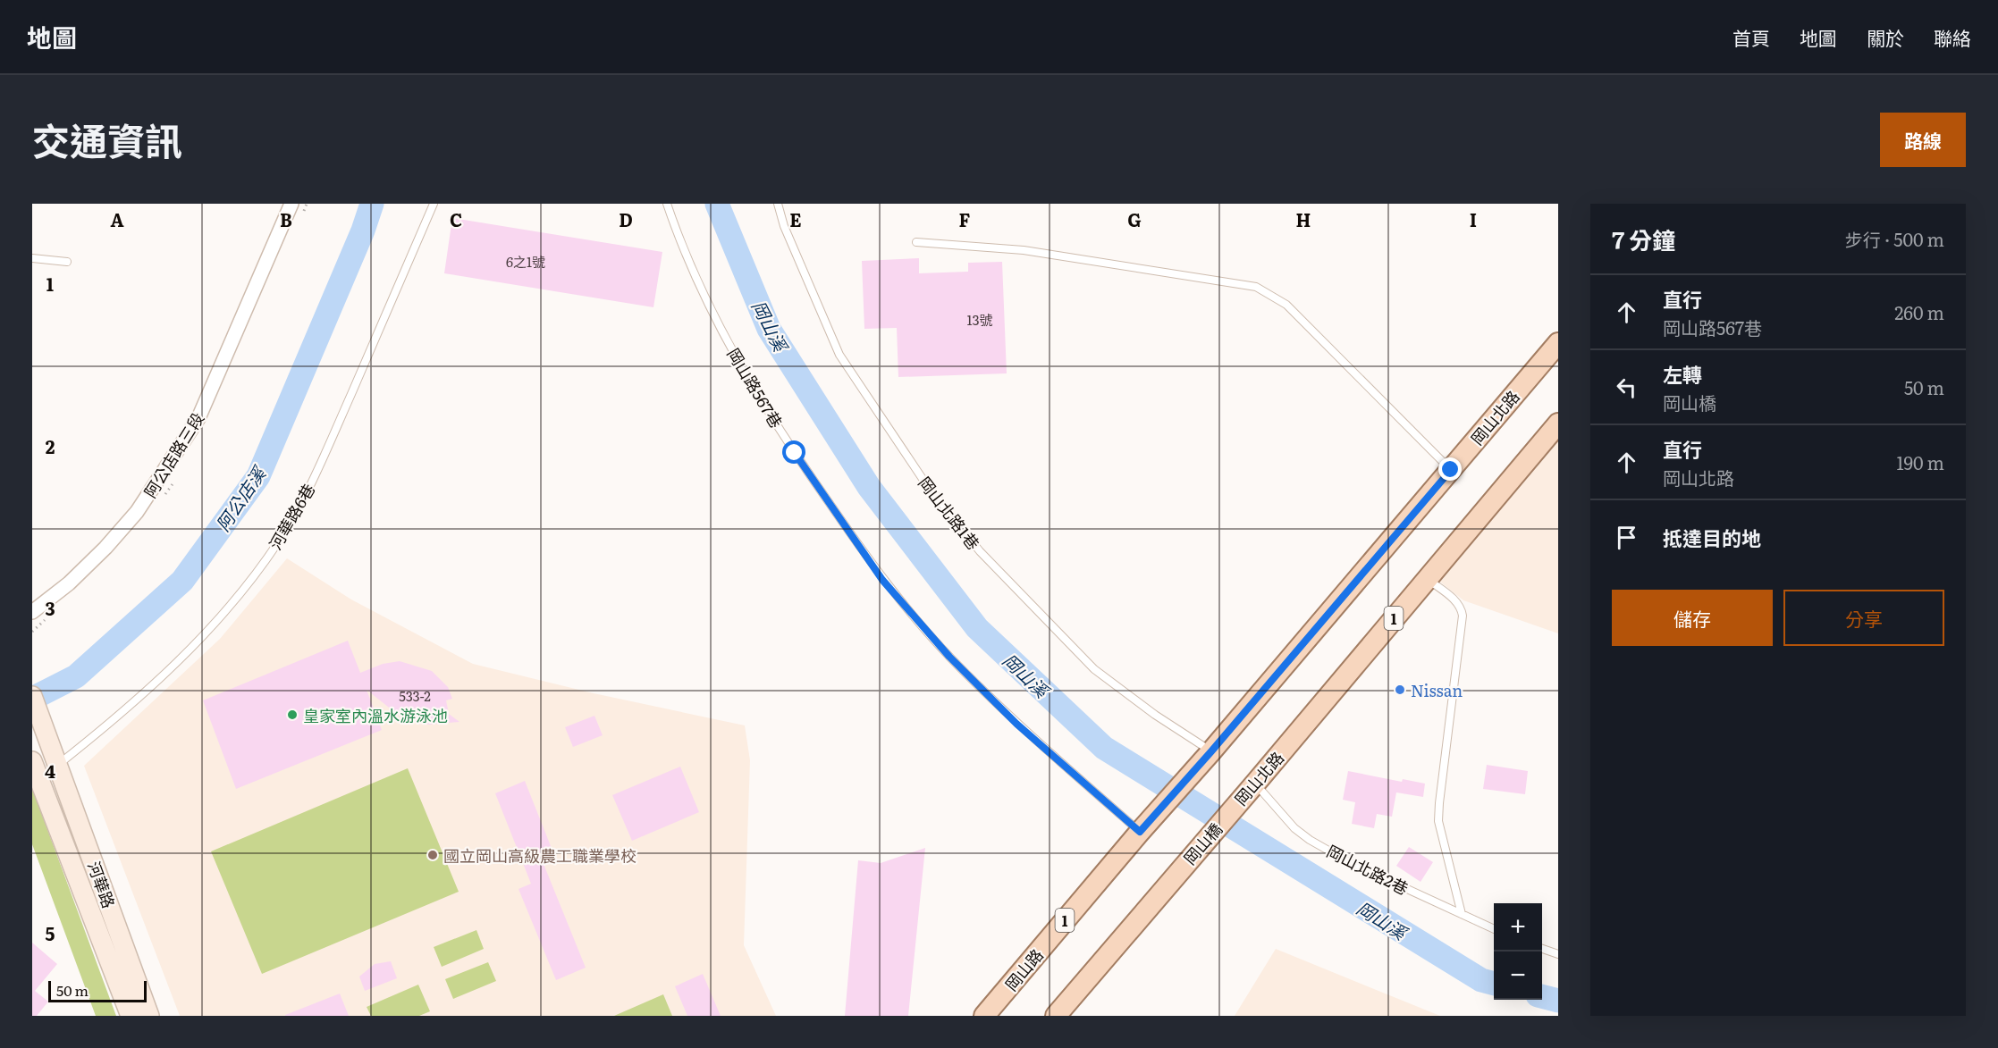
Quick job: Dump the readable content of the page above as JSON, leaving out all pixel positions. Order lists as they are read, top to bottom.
{
  "streets": {
    "main road": [
      "岡山北路",
      "1",
      "岡山橋",
      "岡山路"
    ],
    "street": ["阿公店路三段", "河華路"],
    "lane": [
      "岡山路567巷",
      "岡山北路1巷",
      "河華路6巷",
      "岡山北路2巷"
    ]
  },
  "crossings": [
    ["岡山路567巷", "1"],
    ["岡山路567巷", "岡山路"],
    ["岡山北路", "岡山北路1巷"],
    ["岡山北路", "1"],
    ["岡山北路", "岡山橋"],
    ["岡山北路", "岡山北路2巷"],
    ["岡山北路1巷", "1"],
    ["河華路6巷", "河華路"],
    ["1", "岡山路"]
  ],
  "water": ["岡山溪", "阿公店溪"],
  "places": ["Nissan", "皇家室內溫水游泳池", "國立岡山高級農工職業學校"],
  "house_numbers": ["6之1號", "13號", "533-2"],
  "scale_bar": "50 m",
  "page": {
    "header": "地圖",
    "nav": [
      "首頁",
      "地圖",
      "關於",
      "聯絡"
    ],
    "title": "交通資訊",
    "buttons": [
      "路線",
      ["儲存", "分享"]
    ],
    "heading": ["7 分鐘", "步行 · 500 m"],
    "list": [
      ["直行", "岡山路567巷", "260 m"],
      ["左轉", "岡山橋", "50 m"],
      ["直行", "岡山北路", "190 m"],
      "抵達目的地"
    ],
    "map_buttons": ["+", "−"],
    "scale": "50 m"
  },
  "grid": {
    "columns": [
      "A",
      "B",
      "C",
      "D",
      "E",
      "F",
      "G",
      "H",
      "I"
    ],
    "rows": [
      "1",
      "2",
      "3",
      "4",
      "5"
    ]
  }
}
